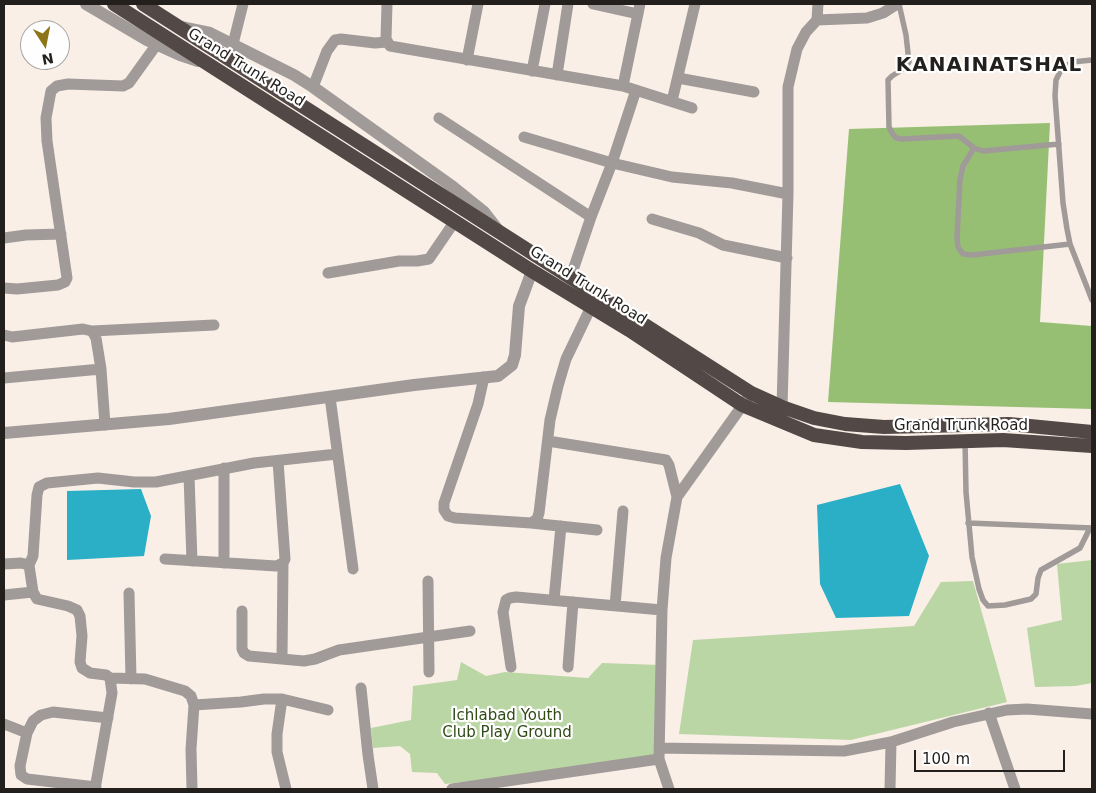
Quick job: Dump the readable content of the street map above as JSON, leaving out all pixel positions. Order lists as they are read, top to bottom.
{
  "streets": {
    "highway": ["Grand Trunk Road"]
  },
  "districts": ["KANAINATSHAL"],
  "parks": ["Ichlabad Youth Club Play Ground"],
  "scale_bar": "100 m",
  "north": "bottom"
}
